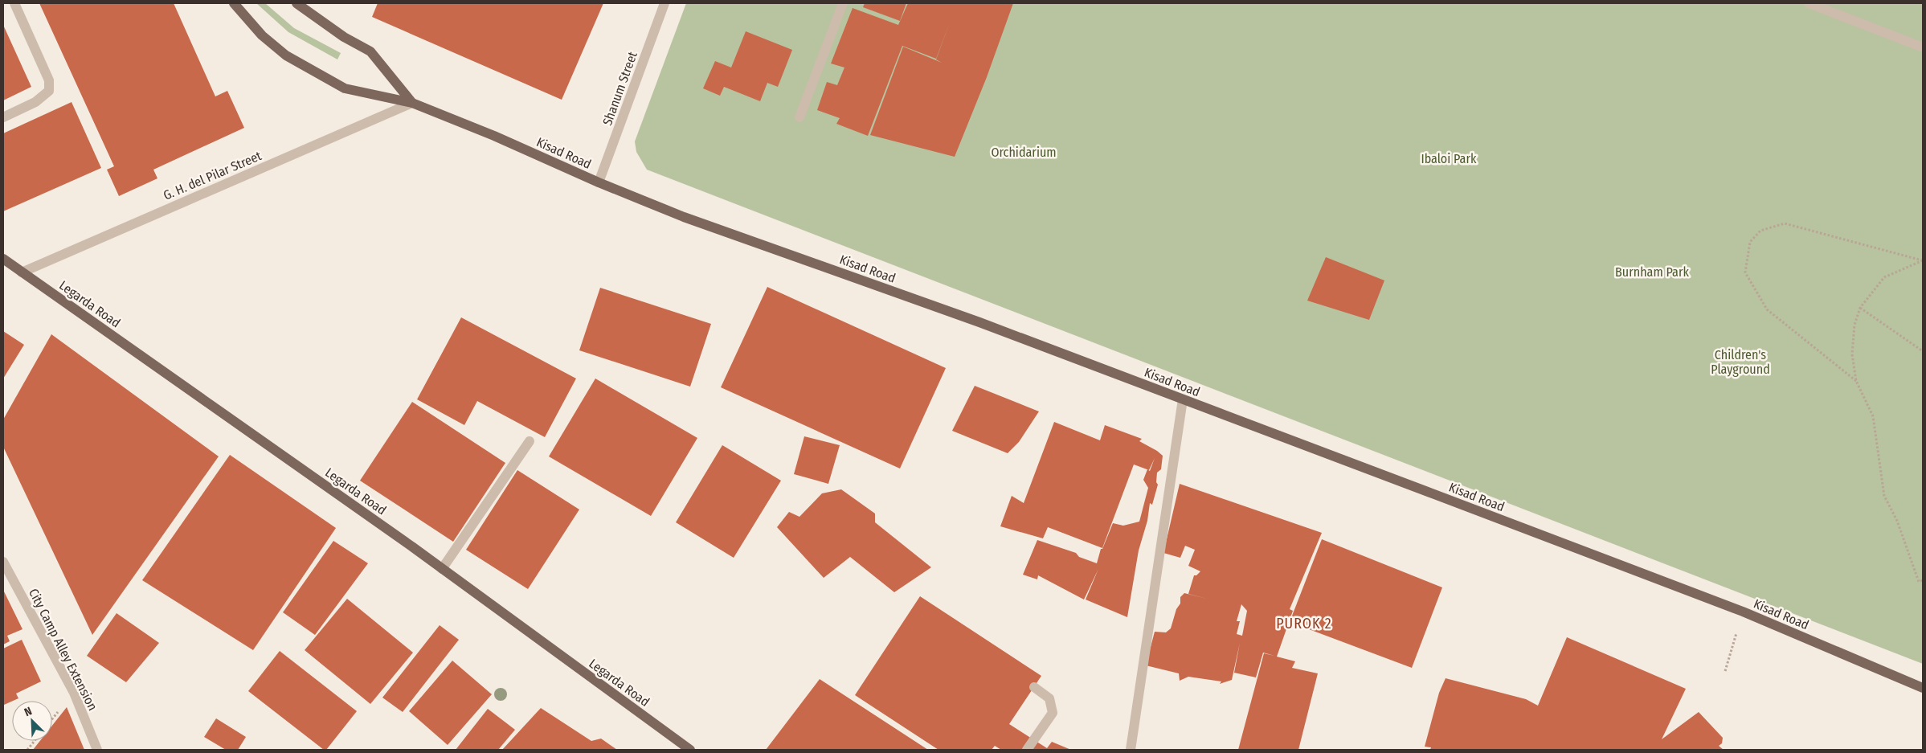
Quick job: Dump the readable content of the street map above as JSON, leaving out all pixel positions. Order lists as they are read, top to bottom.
{
  "streets": {
    "main road": ["Kisad Road", "Legarda Road"],
    "street": ["Shanum Street", "G. H. del Pilar Street", "City Camp Alley Extension"]
  },
  "crossings": [
    ["Shanum Street", "Kisad Road"],
    ["Kisad Road", "G. H. del Pilar Street"],
    ["G. H. del Pilar Street", "Legarda Road"]
  ],
  "districts": ["PUROK 2"],
  "parks": [
    "Orchidarium",
    "Ibaloi Park",
    "Burnham Park",
    "Children's Playground"
  ],
  "north": "top left"
}
